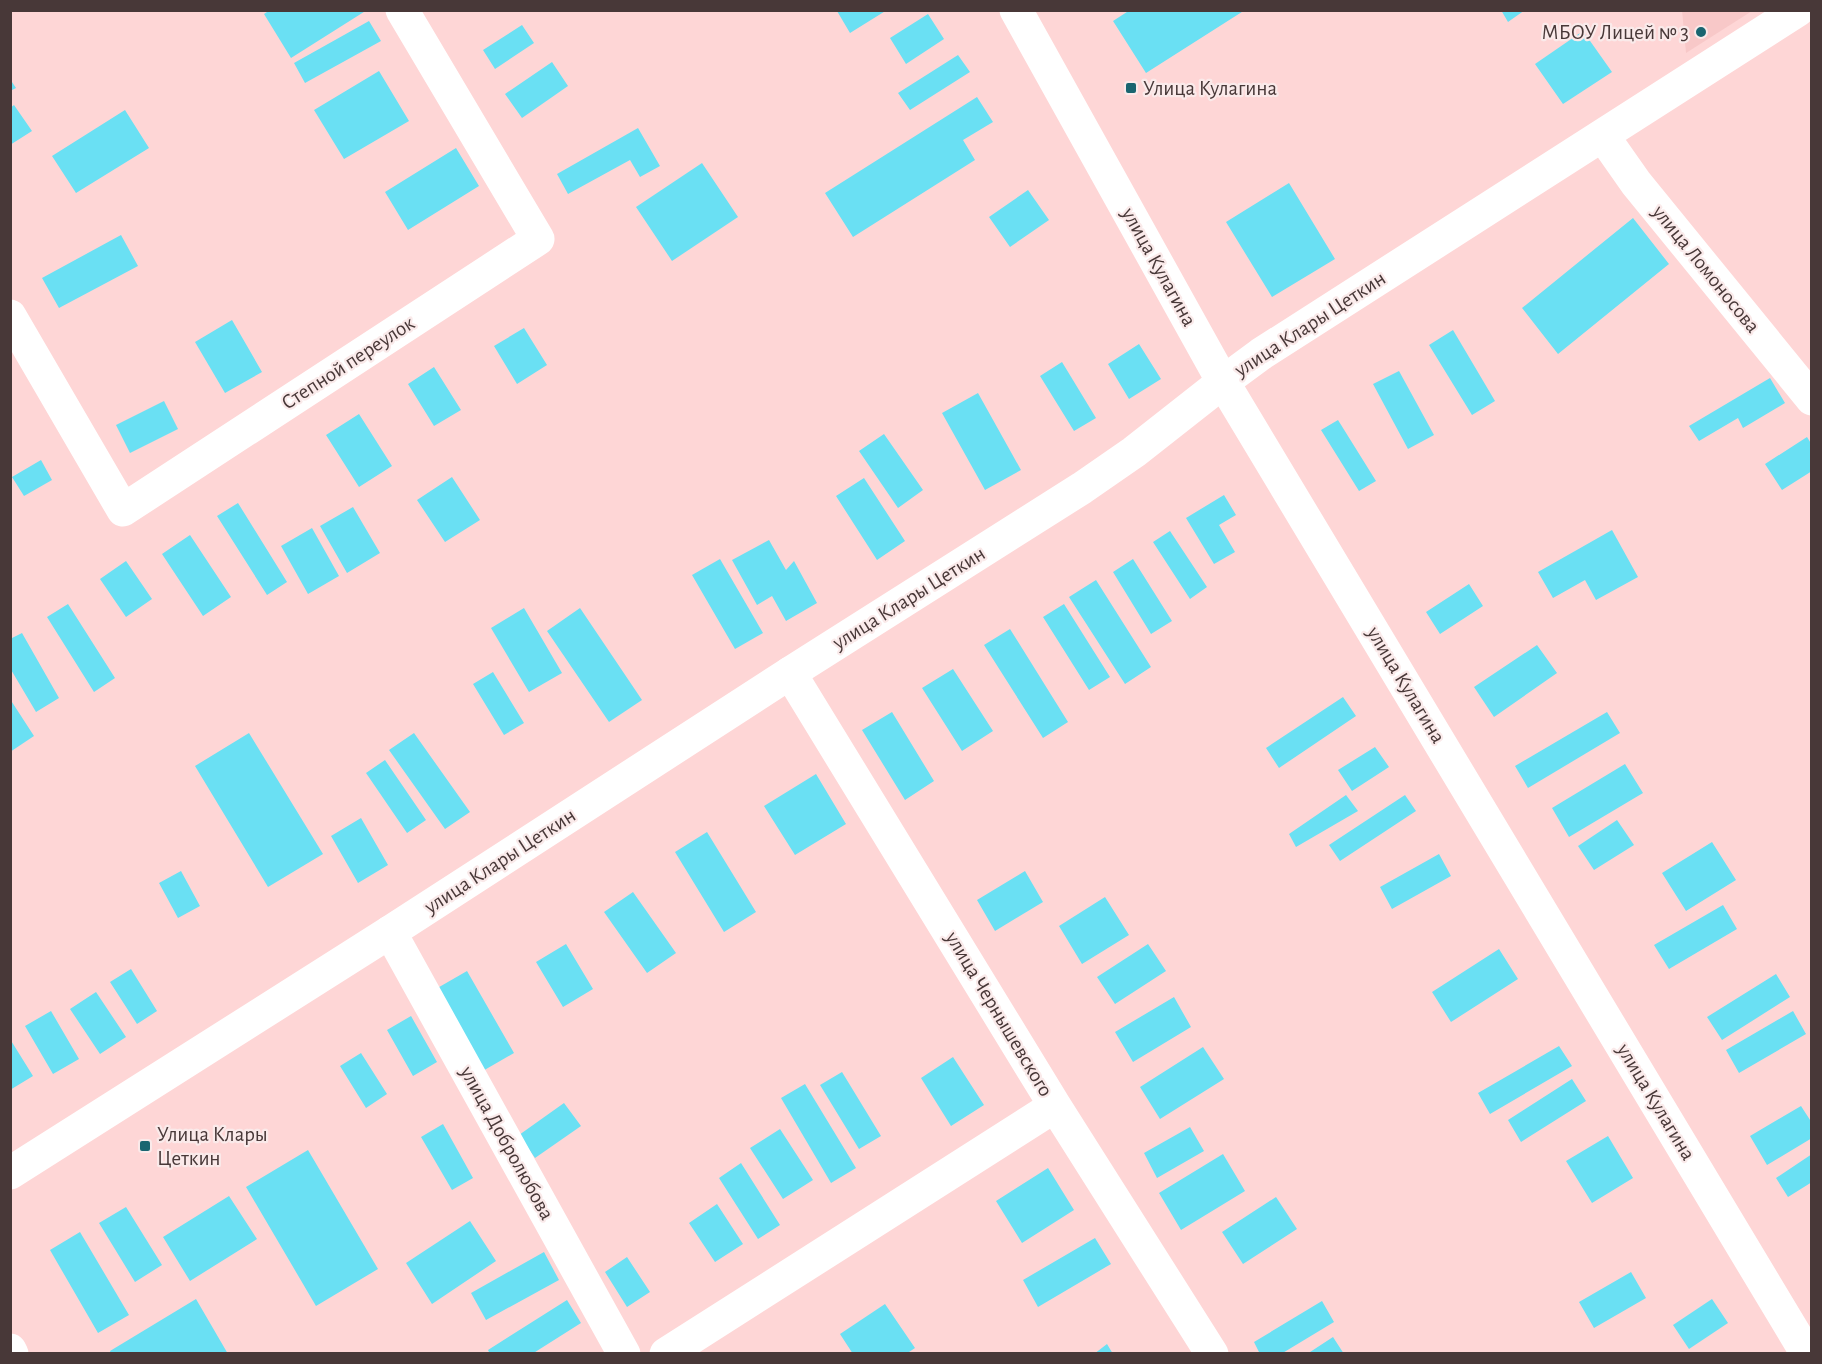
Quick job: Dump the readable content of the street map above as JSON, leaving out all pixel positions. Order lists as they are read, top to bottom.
{
  "streets": {
    "street": [
      "улица Кулагина",
      "улица Ломоносова",
      "улица Клары Цеткин",
      "Степной переулок",
      "улица Чернышевского",
      "улица Добролюбова"
    ]
  },
  "crossings": [
    ["улица Кулагина", "улица Клары Цеткин"],
    ["улица Ломоносова", "улица Клары Цеткин"],
    ["улица Клары Цеткин", "улица Чернышевского"],
    ["улица Клары Цеткин", "улица Добролюбова"]
  ],
  "places": {
    "other": ["МБОУ Лицей № 3"],
    "transit": ["Улица Кулагина", "Улица Клары Цеткин"]
  }
}
